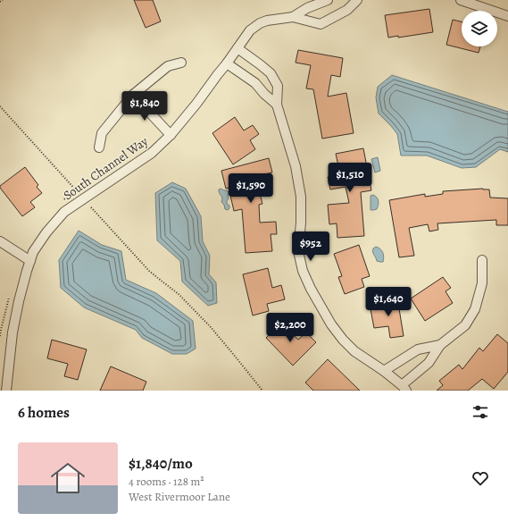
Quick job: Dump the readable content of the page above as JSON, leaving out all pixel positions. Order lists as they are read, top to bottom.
{
  "streets": {
    "street": ["South Channel Way"]
  },
  "page": {
    "price": [
      "$1,840",
      "$1,510",
      "$1,590",
      "$952",
      "$1,640",
      "$2,200"
    ],
    "heading": "6 homes",
    "list": [
      {
        "name": "$1,840/mo",
        "note": "4 rooms · 128 m² · West Rivermoor Lane"
      }
    ]
  }
}
